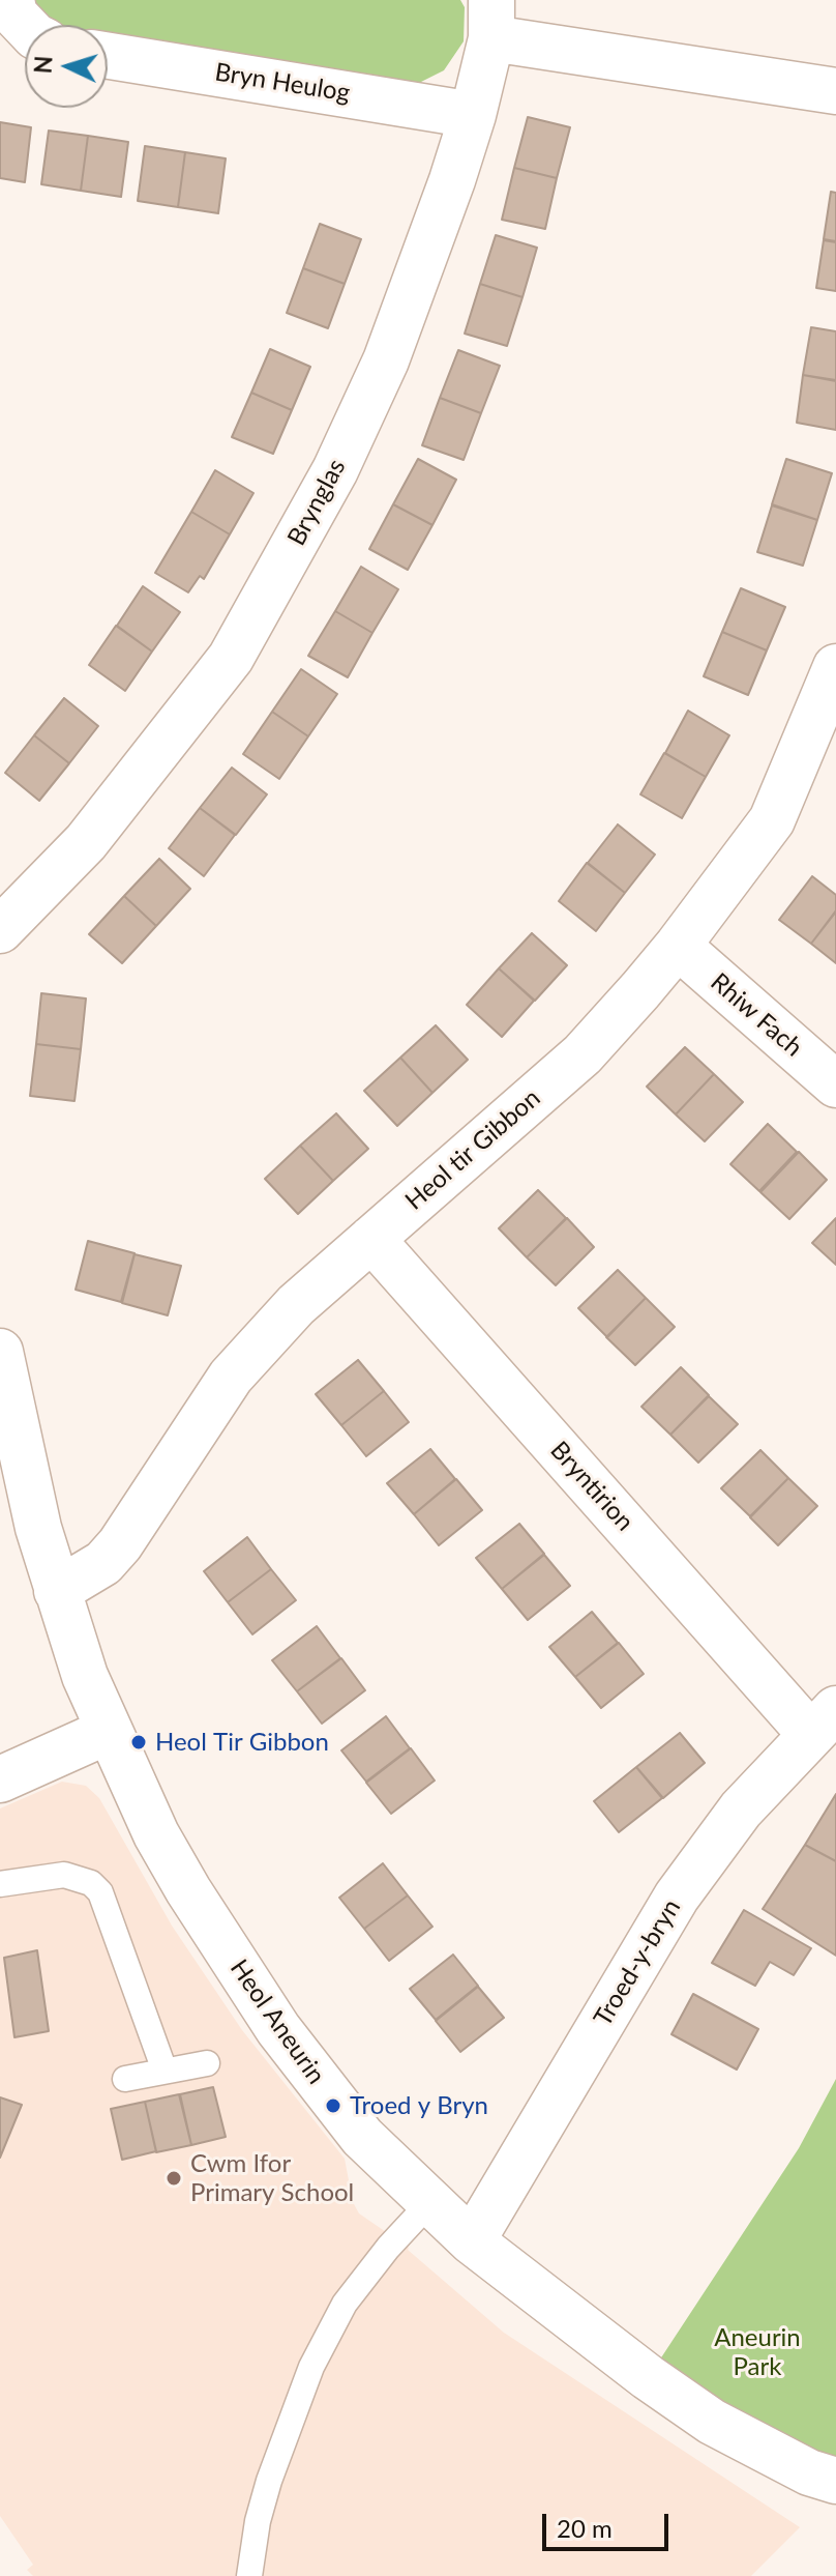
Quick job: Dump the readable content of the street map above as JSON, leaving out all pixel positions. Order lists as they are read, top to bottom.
{
  "streets": {
    "street": [
      "Bryn Heulog",
      "Brynglas",
      "Rhiw Fach",
      "Heol tir Gibbon",
      "Bryntirion",
      "Troed-y-bryn",
      "Heol Aneurin"
    ]
  },
  "crossings": [
    ["Bryn Heulog", "Brynglas"],
    ["Rhiw Fach", "Heol tir Gibbon"],
    ["Heol tir Gibbon", "Bryntirion"],
    ["Heol tir Gibbon", "Heol Aneurin"],
    ["Bryntirion", "Troed-y-bryn"],
    ["Troed-y-bryn", "Heol Aneurin"]
  ],
  "parks": ["Aneurin Park"],
  "places": ["Heol Tir Gibbon", "Troed y Bryn", "Cwm Ifor Primary School"],
  "scale_bar": "20 m",
  "north": "left"
}
